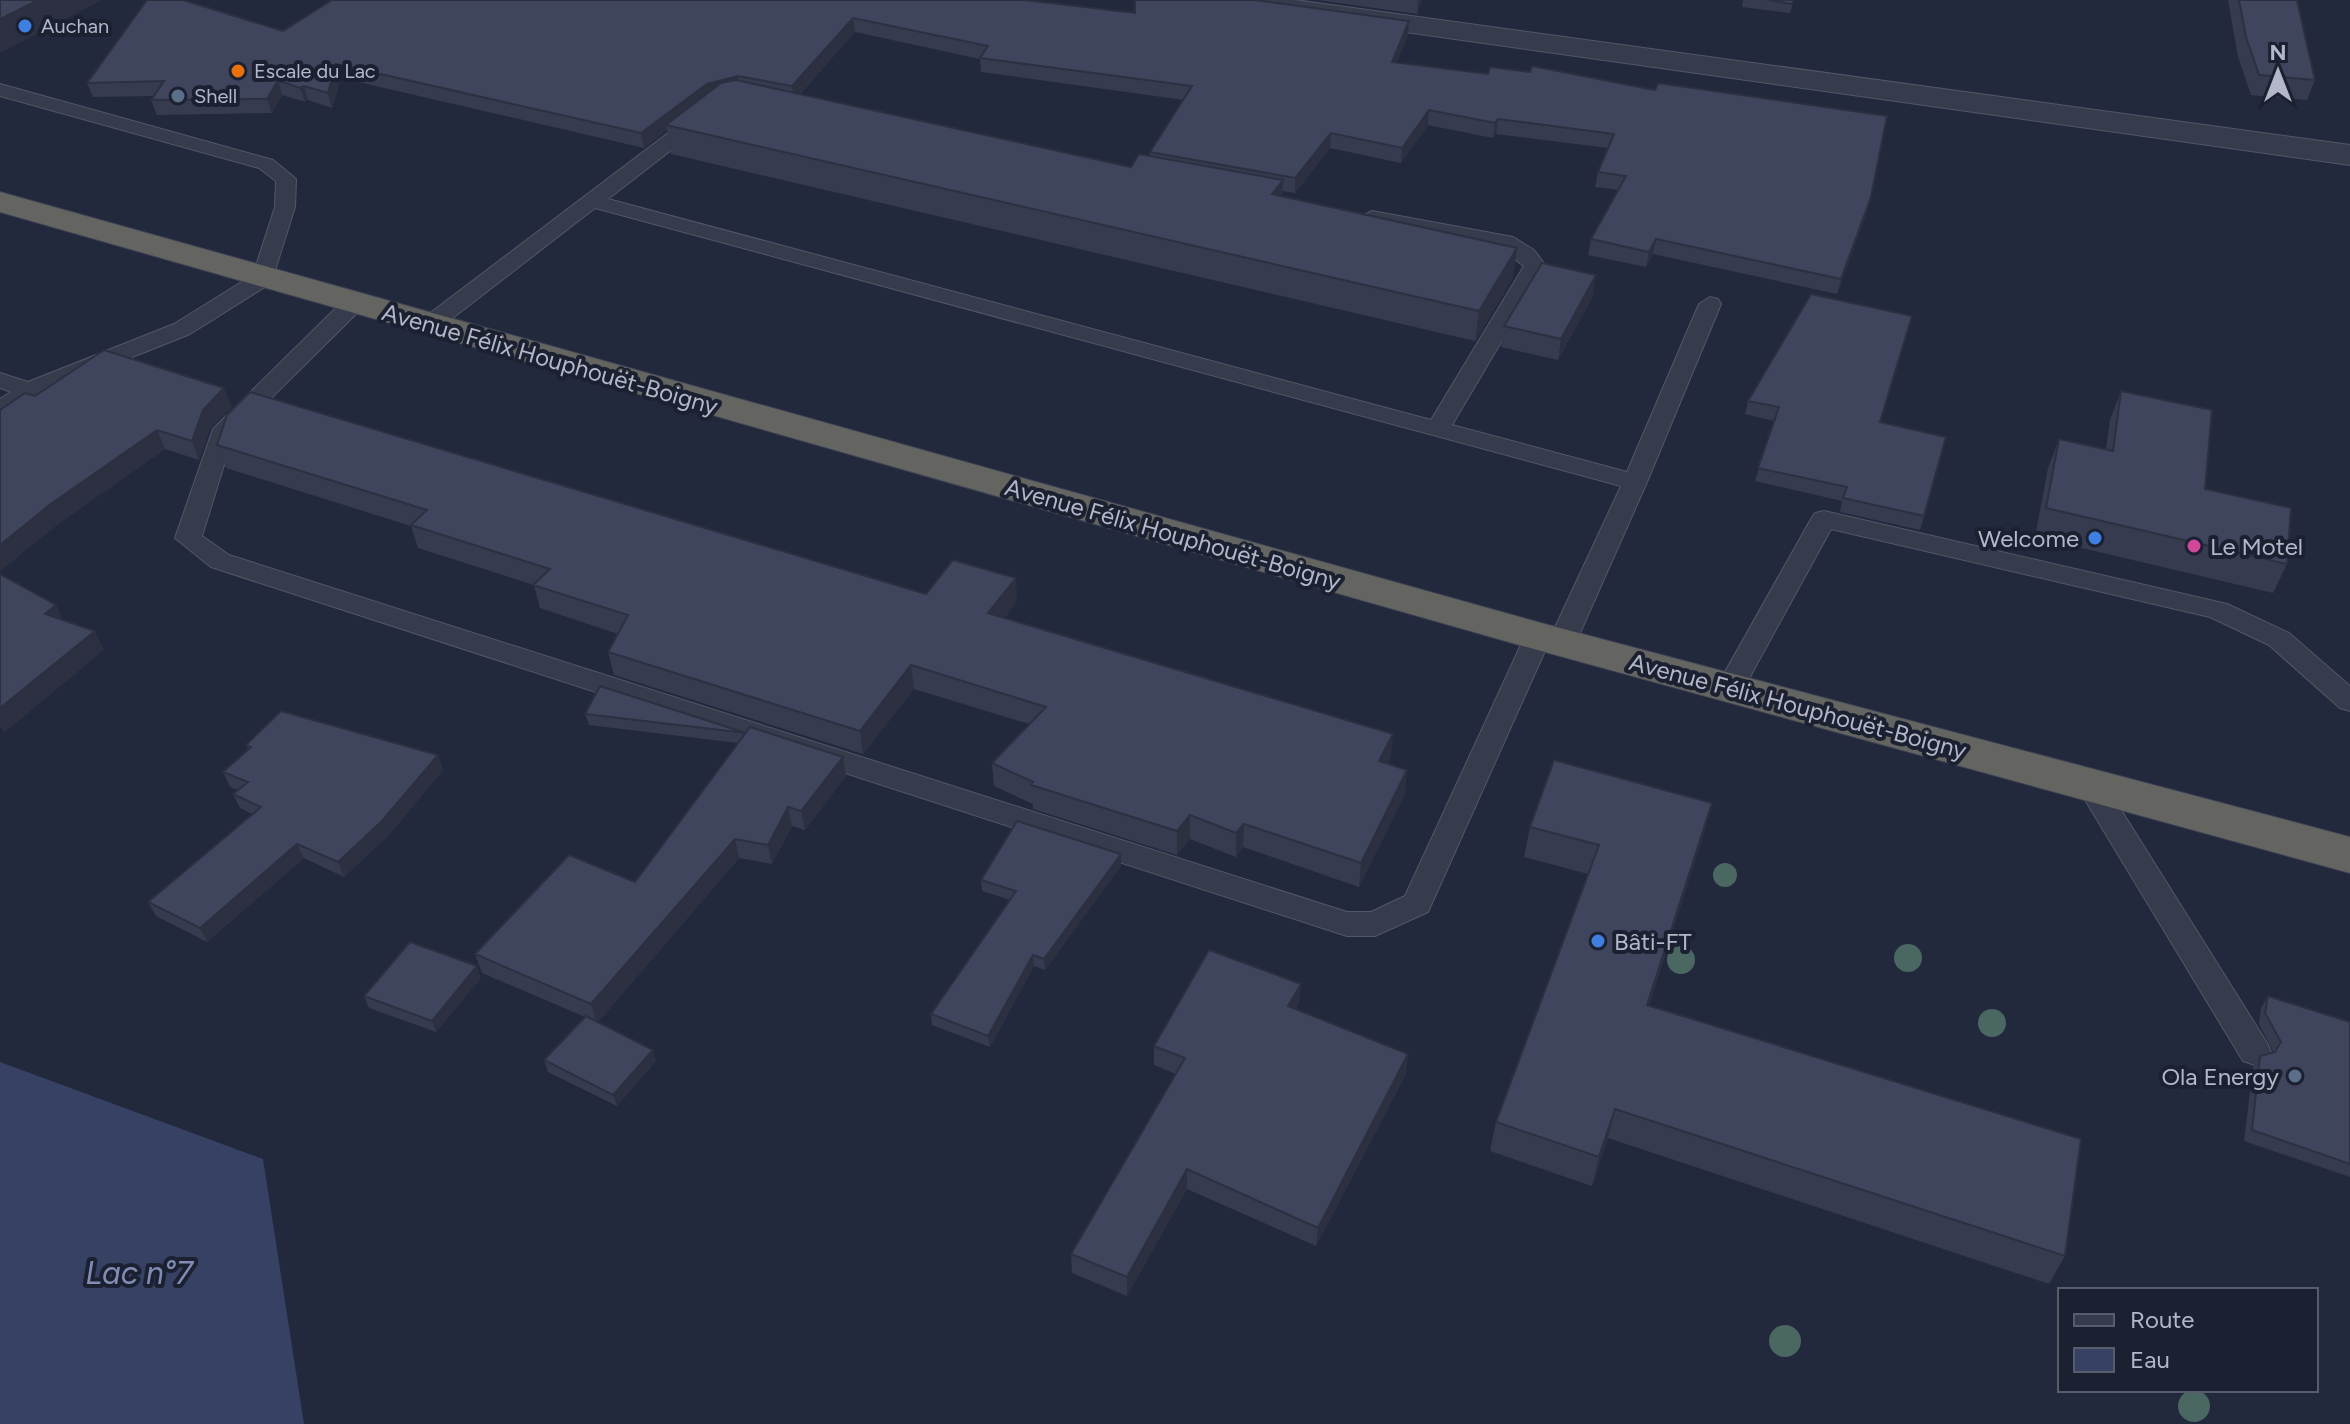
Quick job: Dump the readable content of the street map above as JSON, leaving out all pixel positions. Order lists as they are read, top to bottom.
{
  "streets": {
    "highway": ["Avenue Félix Houphouët-Boigny"]
  },
  "water": ["Lac n°7"],
  "places": [
    "Auchan",
    "Escale du Lac",
    "Shell",
    "Welcome",
    "Le Motel",
    "Bâti-FT",
    "Ola Energy"
  ],
  "legend": ["Route", "Eau"],
  "north": "top"
}
